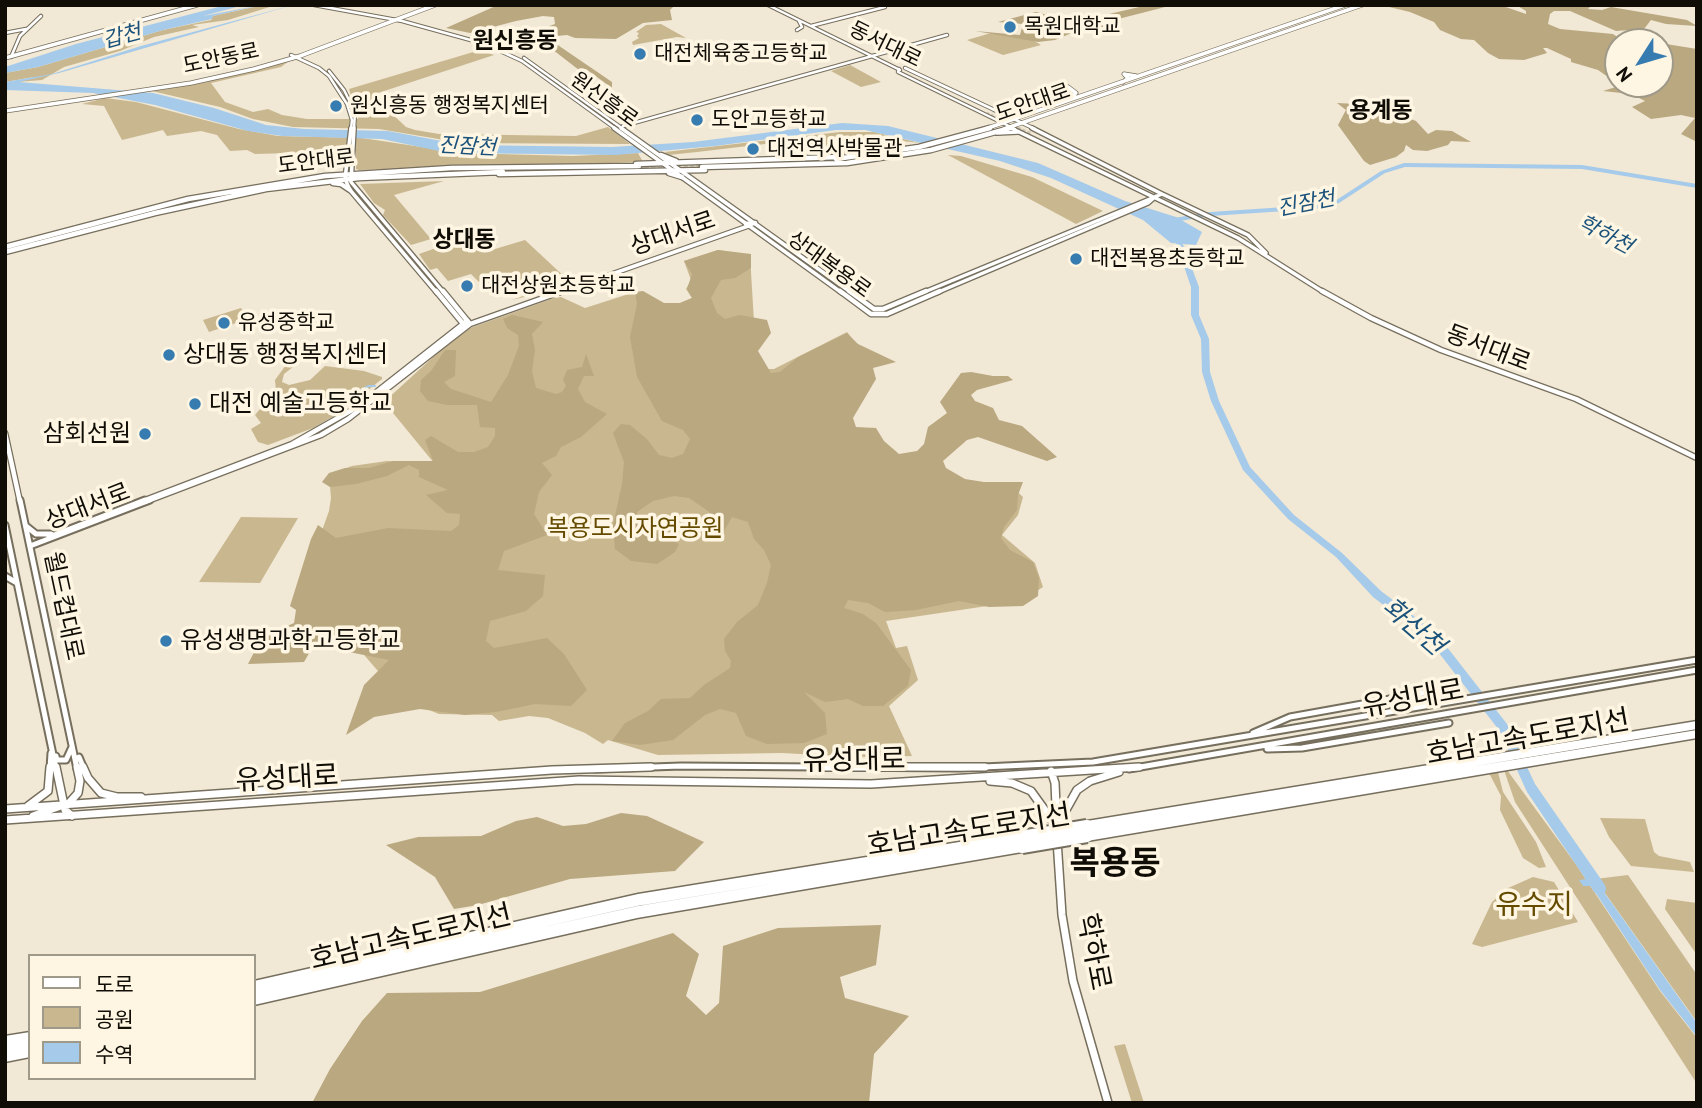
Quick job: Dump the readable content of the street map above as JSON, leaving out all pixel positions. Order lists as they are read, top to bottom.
{
  "streets": {
    "highway": ["호남고속도로지선"],
    "main road": ["도안동로", "도안대로"],
    "street": [
      "동서대로",
      "원신흥로",
      "상대서로",
      "상대복용로",
      "월드컵대로",
      "유성대로",
      "학하로"
    ]
  },
  "crossings": [
    ["동서대로", "도안대로"],
    ["도안동로", "원신흥로"],
    ["원신흥로", "상대복용로"],
    ["상대서로", "상대복용로"],
    ["상대서로", "월드컵대로"],
    ["월드컵대로", "유성대로"],
    ["유성대로", "학하로"]
  ],
  "districts": [
    "원신흥동",
    "용계동",
    "상대동",
    "복용동"
  ],
  "water": [
    "갑천",
    "진잠천",
    "학하천",
    "화산천"
  ],
  "parks": ["복용도시자연공원", "유수지"],
  "places": [
    "목원대학교",
    "대전체육중고등학교",
    "원신흥동 행정복지센터",
    "도안고등학교",
    "대전역사박물관",
    "대전복용초등학교",
    "대전상원초등학교",
    "유성중학교",
    "상대동 행정복지센터",
    "대전 예술고등학교",
    "삼회선원",
    "유성생명과학고등학교"
  ],
  "legend": ["도로", "공원", "수역"],
  "north": "bottom left"
}
